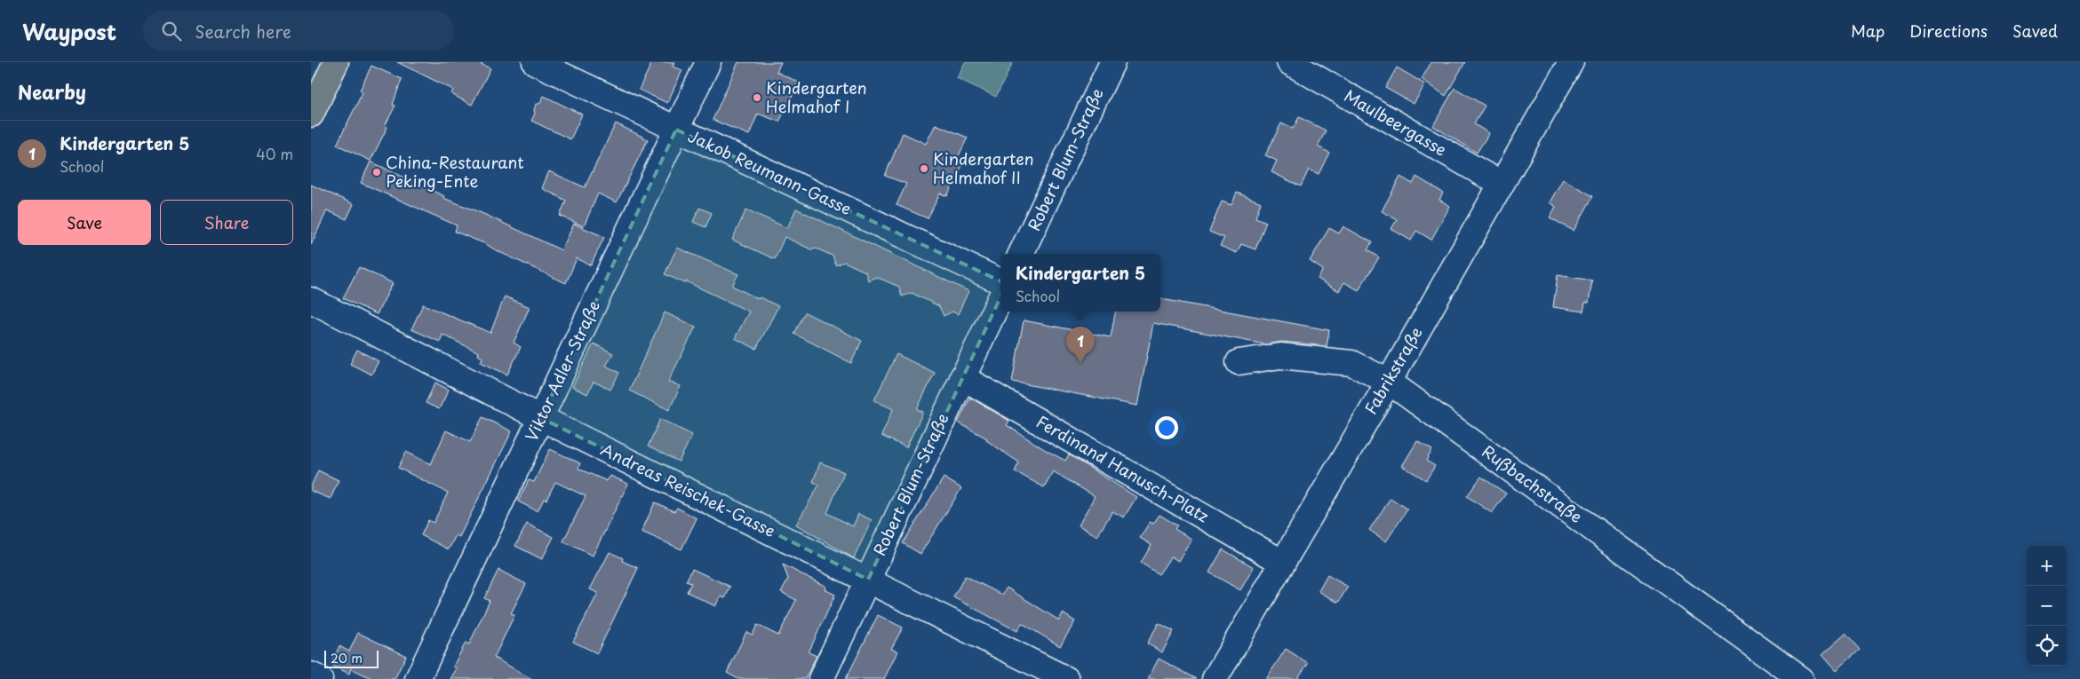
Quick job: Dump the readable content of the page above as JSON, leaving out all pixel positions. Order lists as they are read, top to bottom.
{
  "streets": {
    "street": [
      "Maulbeergasse",
      "Robert Blum-Straße",
      "Jakob Reumann-Gasse",
      "Viktor Adler-Straße",
      "Fabrikstraße",
      "Ferdinand Hanusch-Platz",
      "Rußbachstraße",
      "Andreas Reischek-Gasse"
    ]
  },
  "crossings": [
    ["Maulbeergasse", "Fabrikstraße"],
    ["Robert Blum-Straße", "Ferdinand Hanusch-Platz"],
    ["Robert Blum-Straße", "Andreas Reischek-Gasse"],
    ["Jakob Reumann-Gasse", "Viktor Adler-Straße"],
    ["Viktor Adler-Straße", "Andreas Reischek-Gasse"],
    ["Fabrikstraße", "Ferdinand Hanusch-Platz"],
    ["Fabrikstraße", "Rußbachstraße"]
  ],
  "places": ["Kindergarten Helmahof I", "Kindergarten Helmahof II", "China-Restaurant Peking-Ente"],
  "scale_bar": "20 m",
  "page": {
    "header": "Waypost",
    "search": "Search here",
    "nav": ["Map", "Directions", "Saved"],
    "heading": "Nearby",
    "list": [
      {
        "mark": "1",
        "name": "Kindergarten 5",
        "note": "School",
        "value": "40 m"
      }
    ],
    "buttons": ["Save", "Share"],
    "popup": ["Kindergarten 5", "School"],
    "pins": "1",
    "map_buttons": ["+", "−"],
    "scale": "20 m"
  }
}
